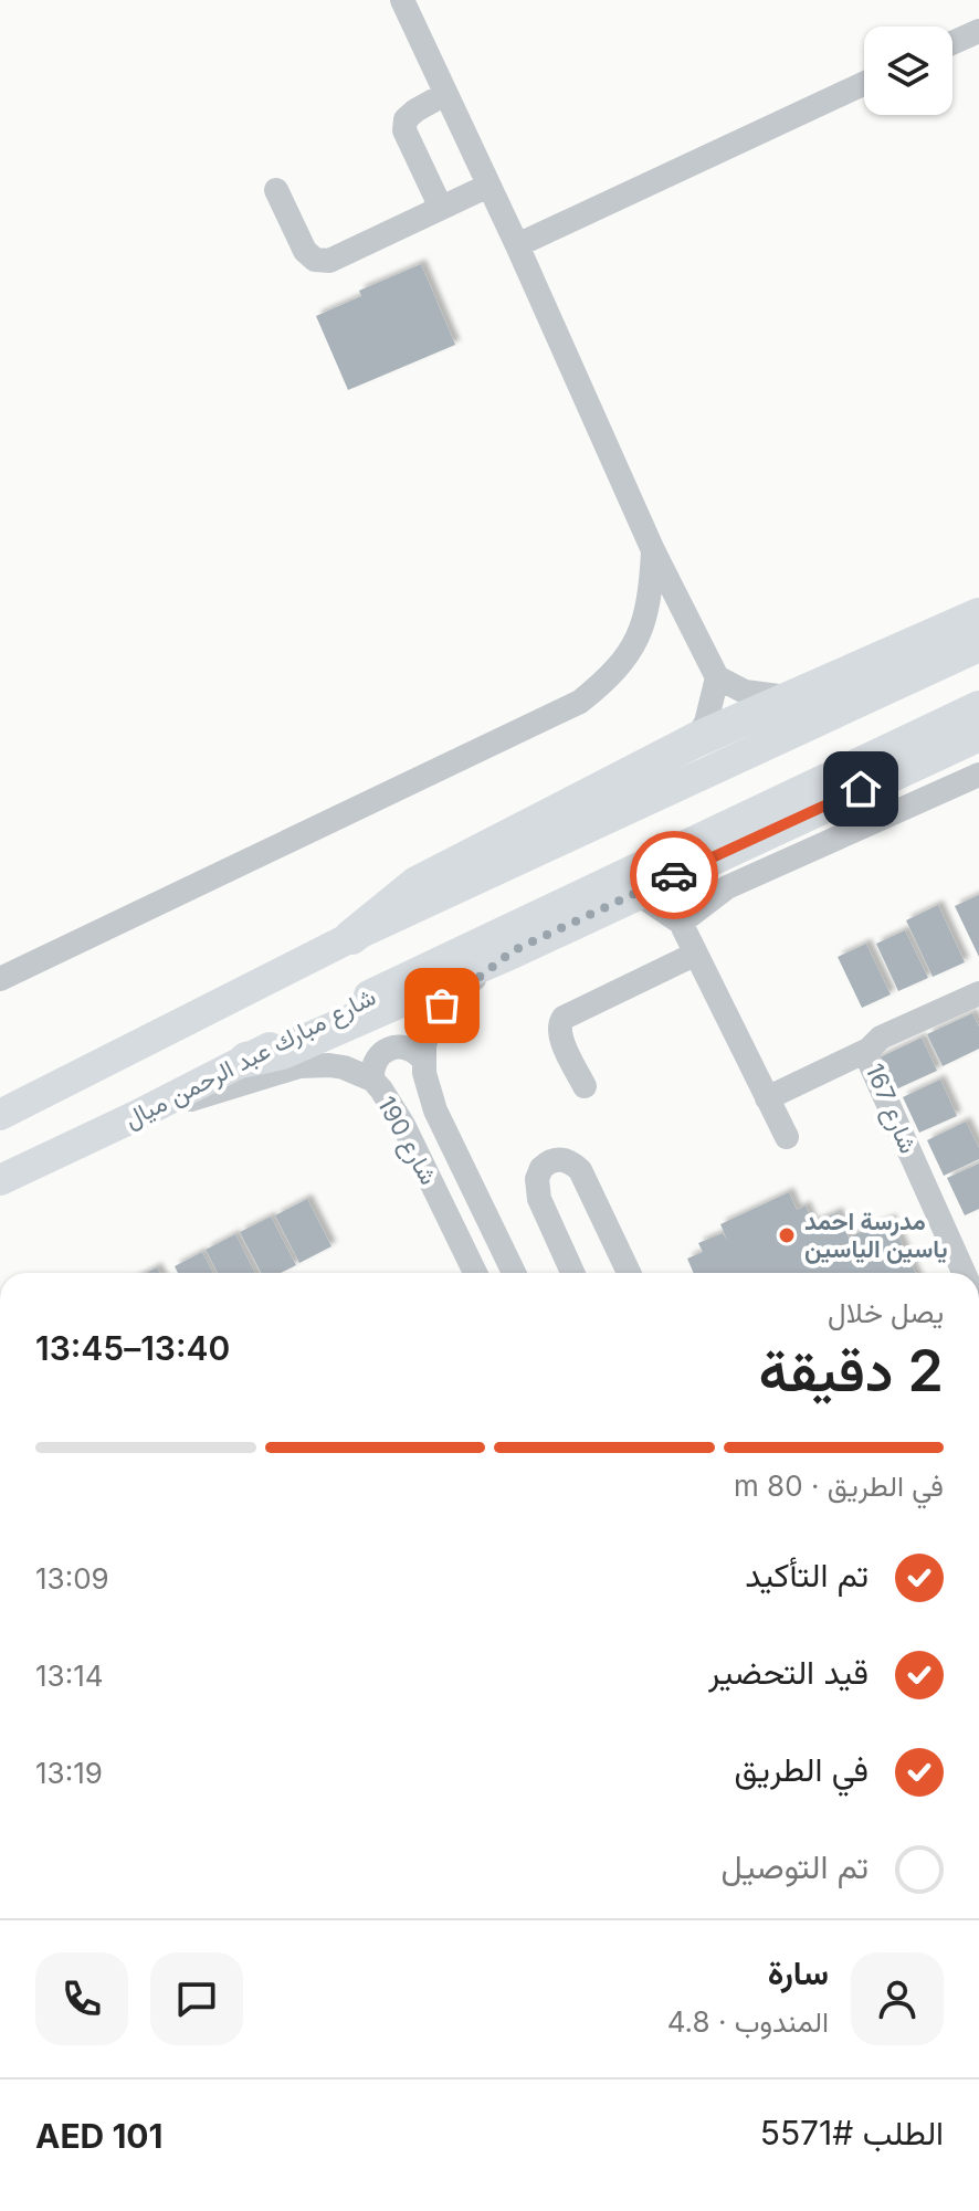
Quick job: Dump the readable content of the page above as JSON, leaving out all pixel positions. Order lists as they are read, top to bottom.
{
  "streets": {
    "main road": ["شارع مبارك عبد الرحمن ميال"],
    "street": ["شارع 167", "شارع 190"]
  },
  "crossings": [
    ["شارع مبارك عبد الرحمن ميال", "شارع 190"]
  ],
  "places": ["مدرسة احمد ياسين الياسين"],
  "page": {
    "heading": ["2 دقيقة", "يصل خلال", "13:40–13:45"],
    "panel": [
      "سارة",
      "المندوب · 4.8",
      "الطلب #5571",
      "AED 101"
    ],
    "bar": "في الطريق · 80 m",
    "list": [
      ["تم التأكيد", "13:09"],
      ["قيد التحضير", "13:14"],
      ["في الطريق", "13:19"],
      "تم التوصيل"
    ]
  }
}
